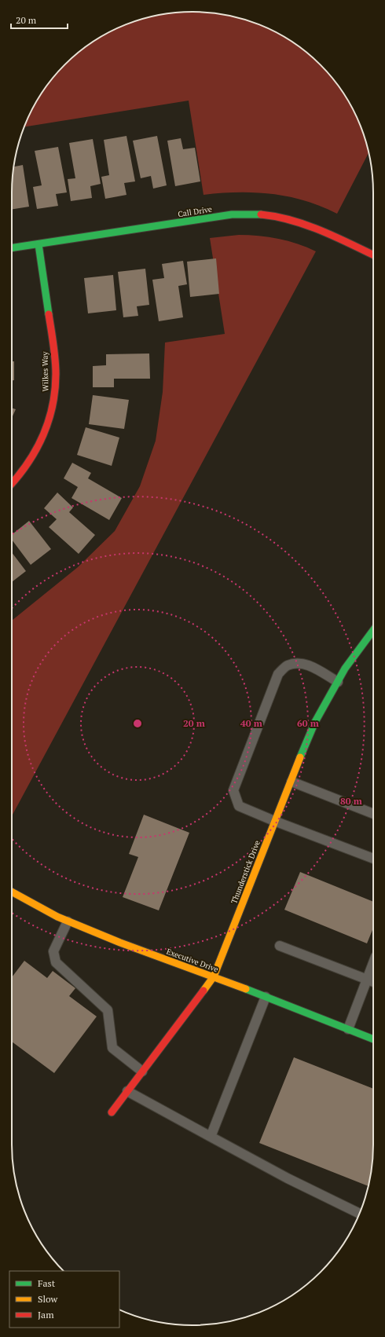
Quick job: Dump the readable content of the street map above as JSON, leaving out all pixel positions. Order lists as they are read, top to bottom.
{
  "streets": {
    "street": [
      "Call Drive",
      "Wilkes Way",
      "Thunderstick Drive",
      "Executive Drive"
    ]
  },
  "crossings": [
    ["Call Drive", "Wilkes Way"],
    ["Thunderstick Drive", "Executive Drive"]
  ],
  "legend": ["Fast", "Slow", "Jam"],
  "scale_bar": "20 m",
  "rings": [
    "20 m",
    "40 m",
    "60 m",
    "80 m"
  ]
}
